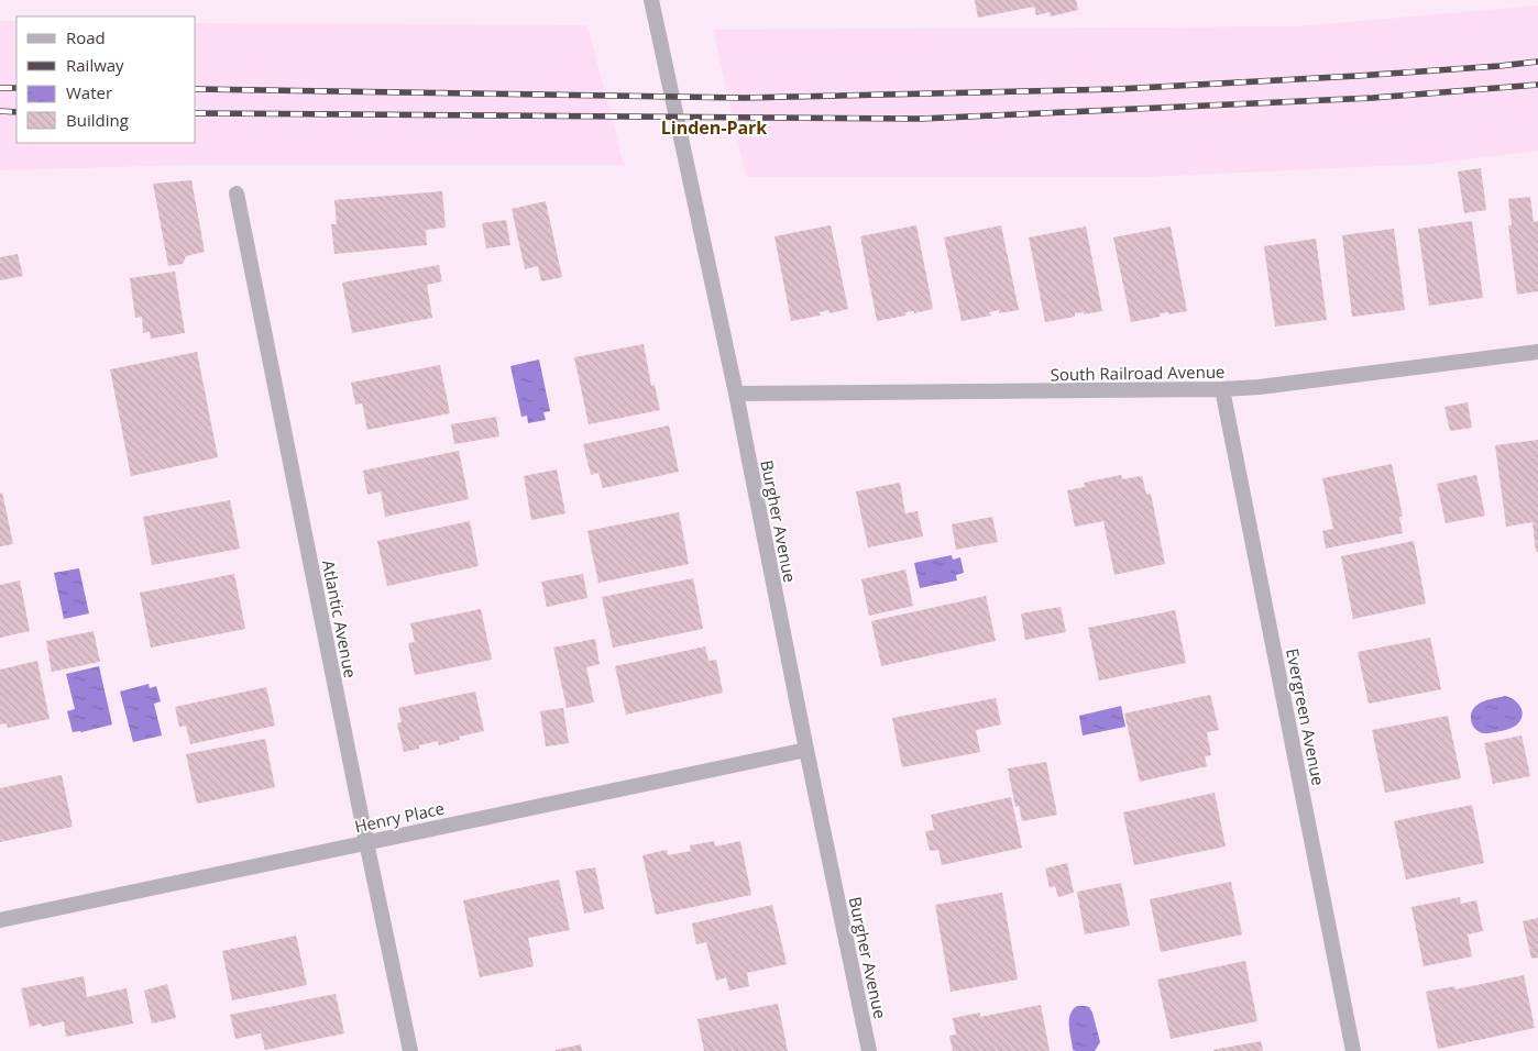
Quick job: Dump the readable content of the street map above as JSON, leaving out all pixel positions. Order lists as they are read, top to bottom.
{
  "streets": {
    "street": [
      "South Railroad Avenue",
      "Burgher Avenue",
      "Atlantic Avenue",
      "Evergreen Avenue",
      "Henry Place"
    ]
  },
  "crossings": [
    ["South Railroad Avenue", "Burgher Avenue"],
    ["South Railroad Avenue", "Evergreen Avenue"],
    ["Burgher Avenue", "Henry Place"],
    ["Atlantic Avenue", "Henry Place"]
  ],
  "districts": ["Linden-Park"],
  "legend": [
    "Road",
    "Railway",
    "Water",
    "Building"
  ]
}
